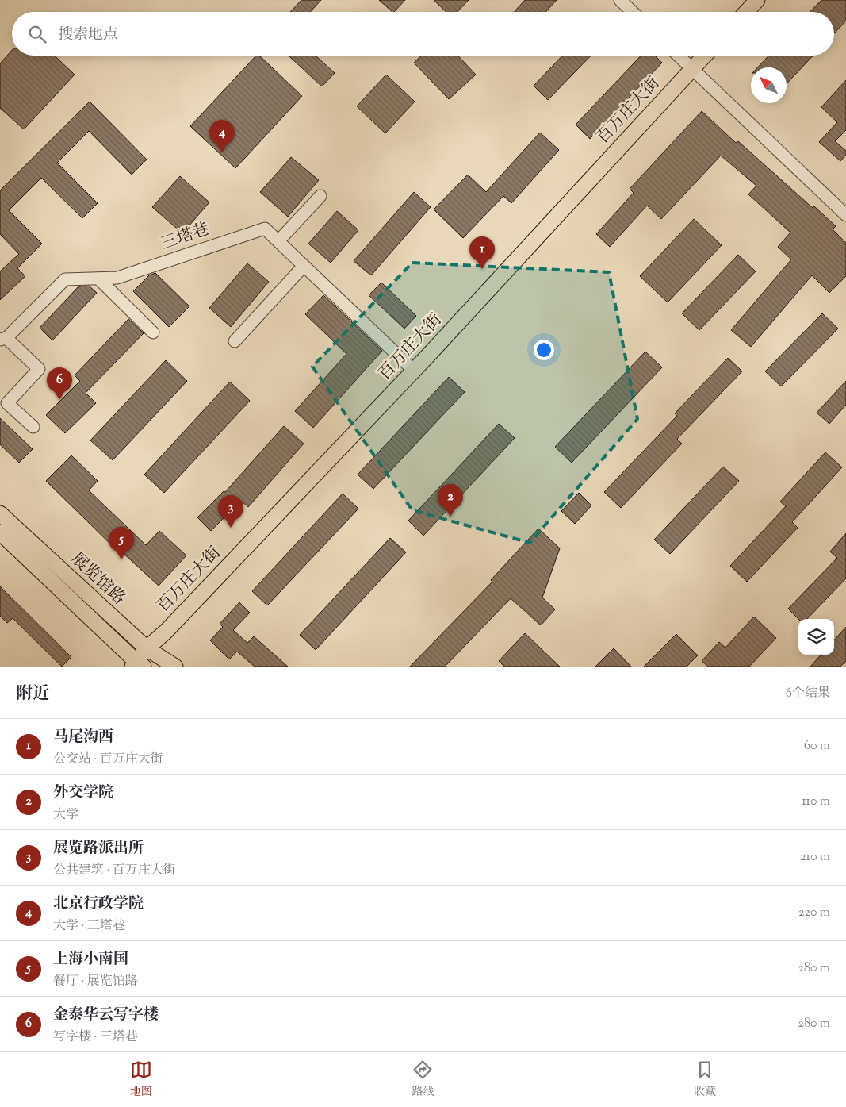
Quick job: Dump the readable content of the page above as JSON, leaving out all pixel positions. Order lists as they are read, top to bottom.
{
  "streets": {
    "main road": ["百万庄大街", "展览馆路"],
    "street": ["三塔巷"]
  },
  "crossings": [
    ["百万庄大街", "三塔巷"],
    ["百万庄大街", "展览馆路"]
  ],
  "north": "top left",
  "page": {
    "search": "搜索地点",
    "pins": [
      "4",
      "1",
      "6",
      "2",
      "3",
      "5"
    ],
    "heading": ["附近", "6个结果"],
    "list": [
      {
        "mark": "1",
        "name": "马尾沟西",
        "note": "公交站 · 百万庄大街",
        "value": "60 m"
      },
      {
        "mark": "2",
        "name": "外交学院",
        "note": "大学",
        "value": "110 m"
      },
      {
        "mark": "3",
        "name": "展览路派出所",
        "note": "公共建筑 · 百万庄大街",
        "value": "210 m"
      },
      {
        "mark": "4",
        "name": "北京行政学院",
        "note": "大学 · 三塔巷",
        "value": "220 m"
      },
      {
        "mark": "5",
        "name": "上海小南国",
        "note": "餐厅 · 展览馆路",
        "value": "280 m"
      },
      {
        "mark": "6",
        "name": "金泰华云写字楼",
        "note": "写字楼 · 三塔巷",
        "value": "280 m"
      }
    ],
    "nav": ["地图", "路线", "收藏"]
  }
}
